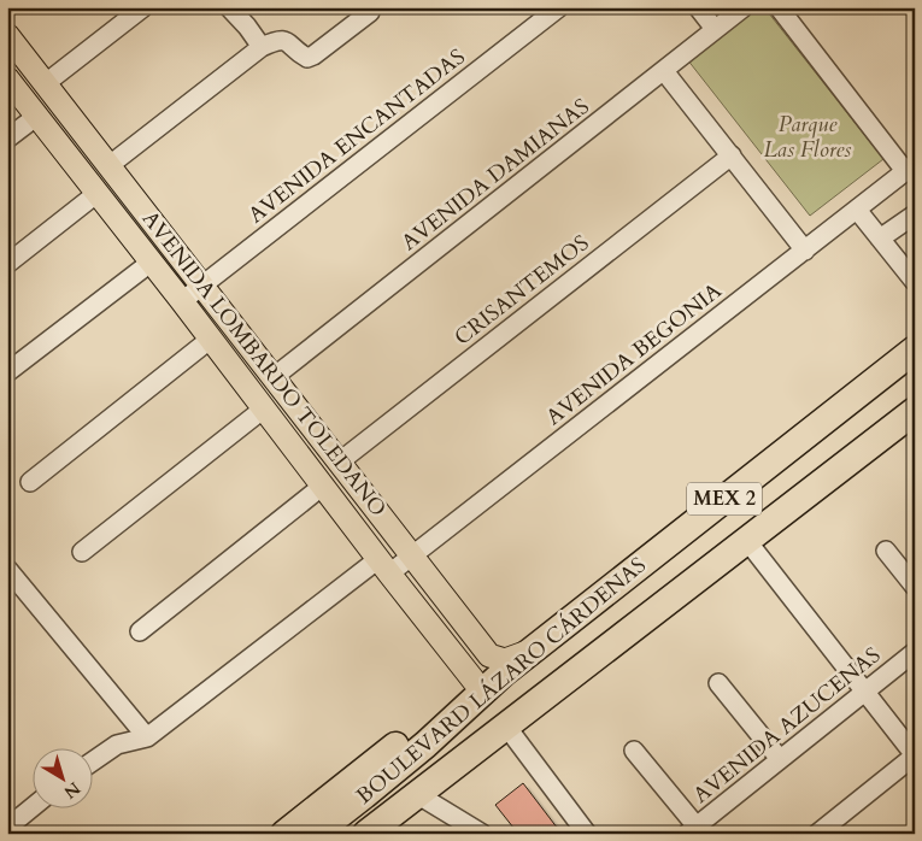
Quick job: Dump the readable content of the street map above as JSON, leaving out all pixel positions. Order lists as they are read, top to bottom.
{
  "streets": {
    "highway": ["MEX 2", "BOULEVARD LÁZARO CÁRDENAS"],
    "main road": ["AVENIDA LOMBARDO TOLEDANO"],
    "street": [
      "AVENIDA ENCANTADAS",
      "AVENIDA DAMIANAS",
      "CRISANTEMOS",
      "AVENIDA BEGONIA",
      "AVENIDA AZUCENAS"
    ]
  },
  "crossings": [
    ["AVENIDA ENCANTADAS", "AVENIDA LOMBARDO TOLEDANO"],
    ["AVENIDA DAMIANAS", "AVENIDA LOMBARDO TOLEDANO"],
    ["CRISANTEMOS", "AVENIDA LOMBARDO TOLEDANO"],
    ["AVENIDA BEGONIA", "AVENIDA LOMBARDO TOLEDANO"],
    ["AVENIDA LOMBARDO TOLEDANO", "BOULEVARD LÁZARO CÁRDENAS"]
  ],
  "parks": ["Parque Las Flores"],
  "north": "bottom right"
}
